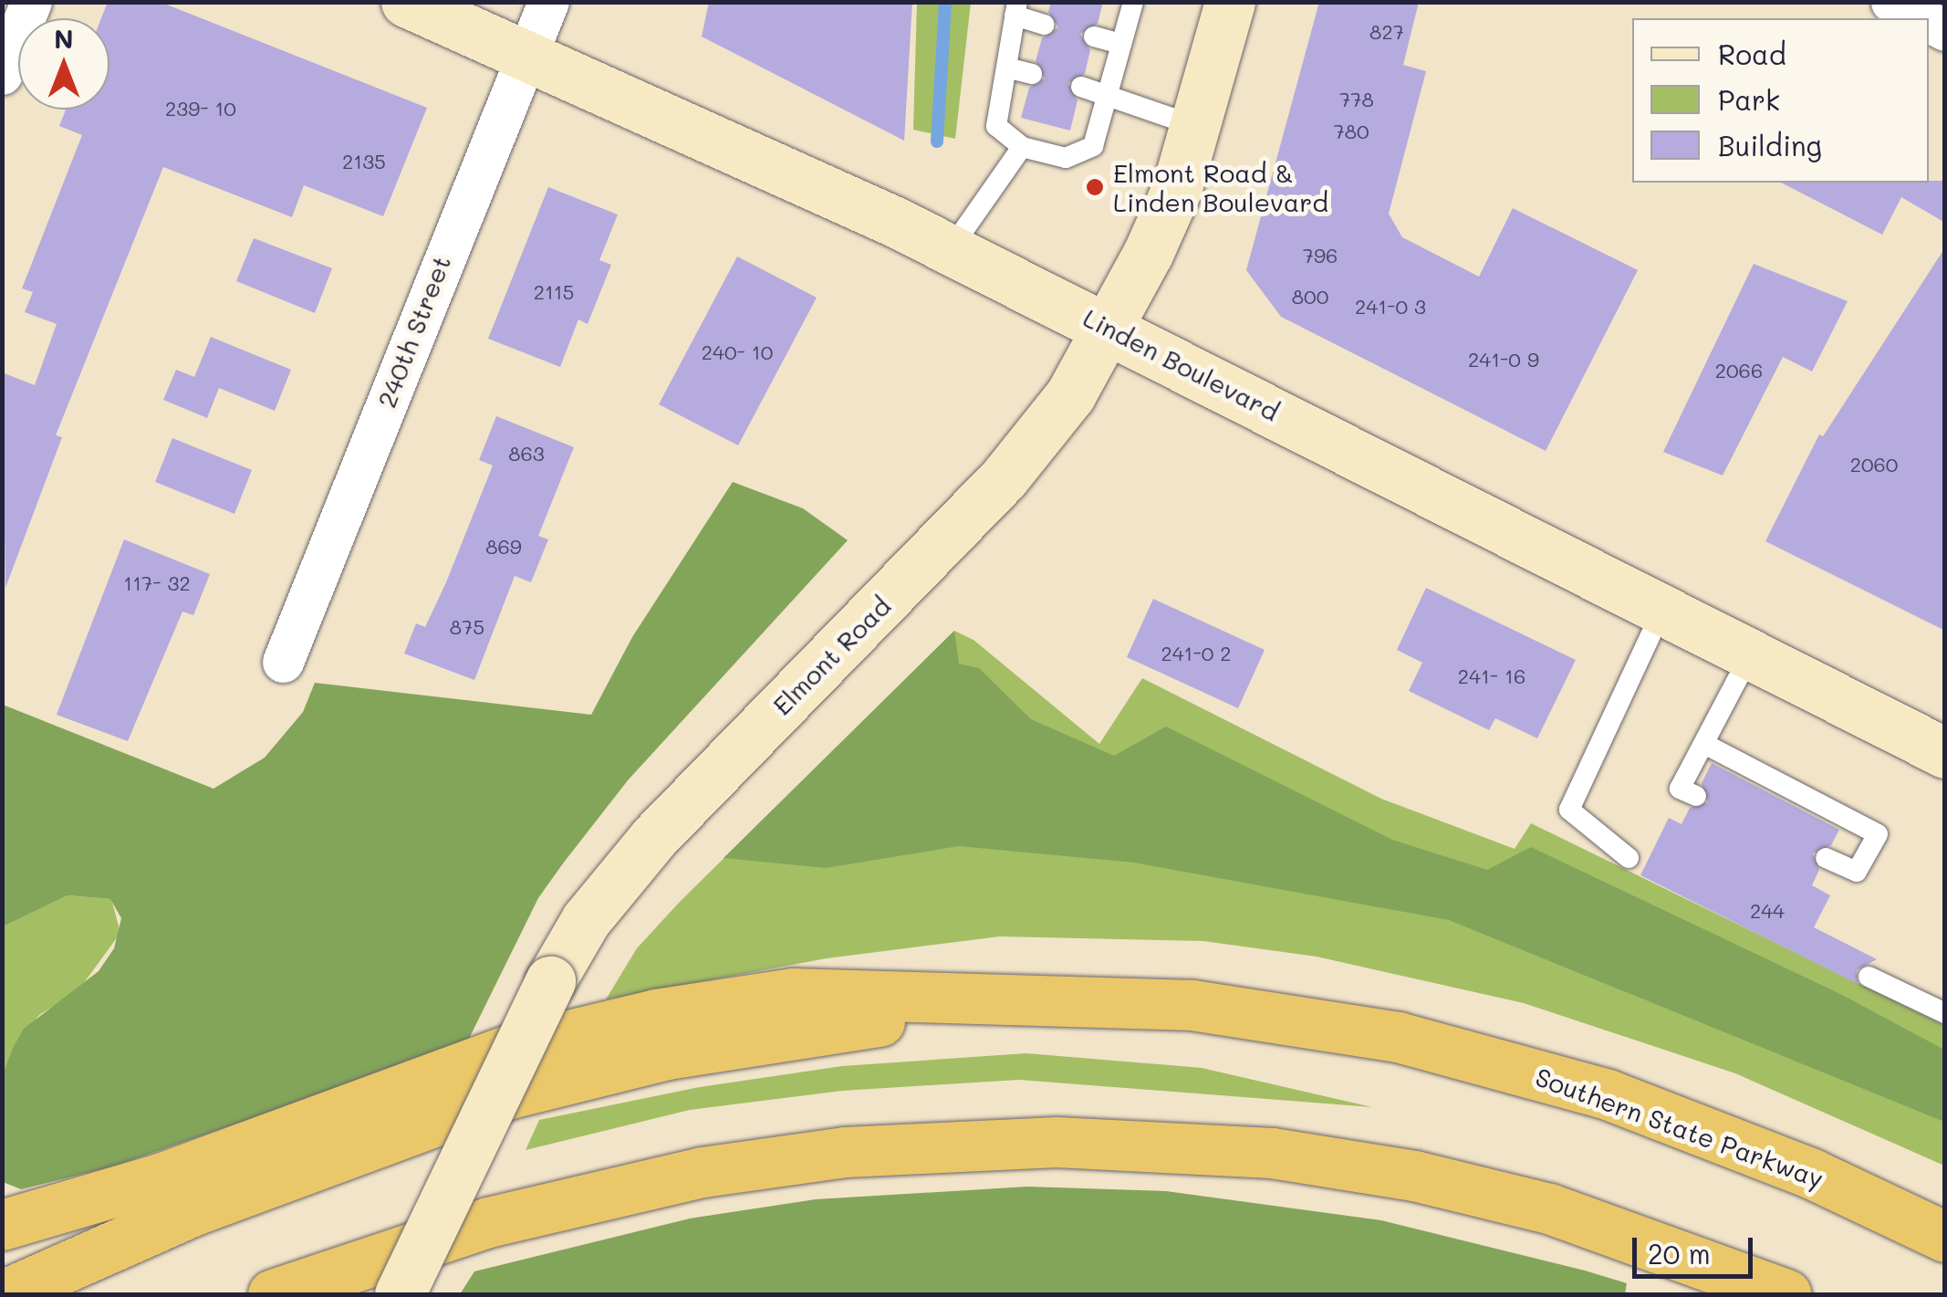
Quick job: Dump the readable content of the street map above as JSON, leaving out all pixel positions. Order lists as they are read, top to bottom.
{
  "streets": {
    "highway": ["Southern State Parkway"],
    "main road": ["Linden Boulevard", "Elmont Road"],
    "street": ["240th Street"]
  },
  "crossings": [
    ["240th Street", "Linden Boulevard"],
    ["Linden Boulevard", "Elmont Road"]
  ],
  "places": ["Elmont Road & Linden Boulevard"],
  "house_numbers": [
    "827",
    "778",
    "239- 10",
    "780",
    "2135",
    "796",
    "2115",
    "800",
    "241-0 3",
    "240- 10",
    "241-0 9",
    "2066",
    "863",
    "2060",
    "869",
    "117- 32",
    "875",
    "241-0 2",
    "241- 16",
    "244"
  ],
  "legend": ["Road", "Park", "Building"],
  "scale_bar": "20 m",
  "north": "top"
}
